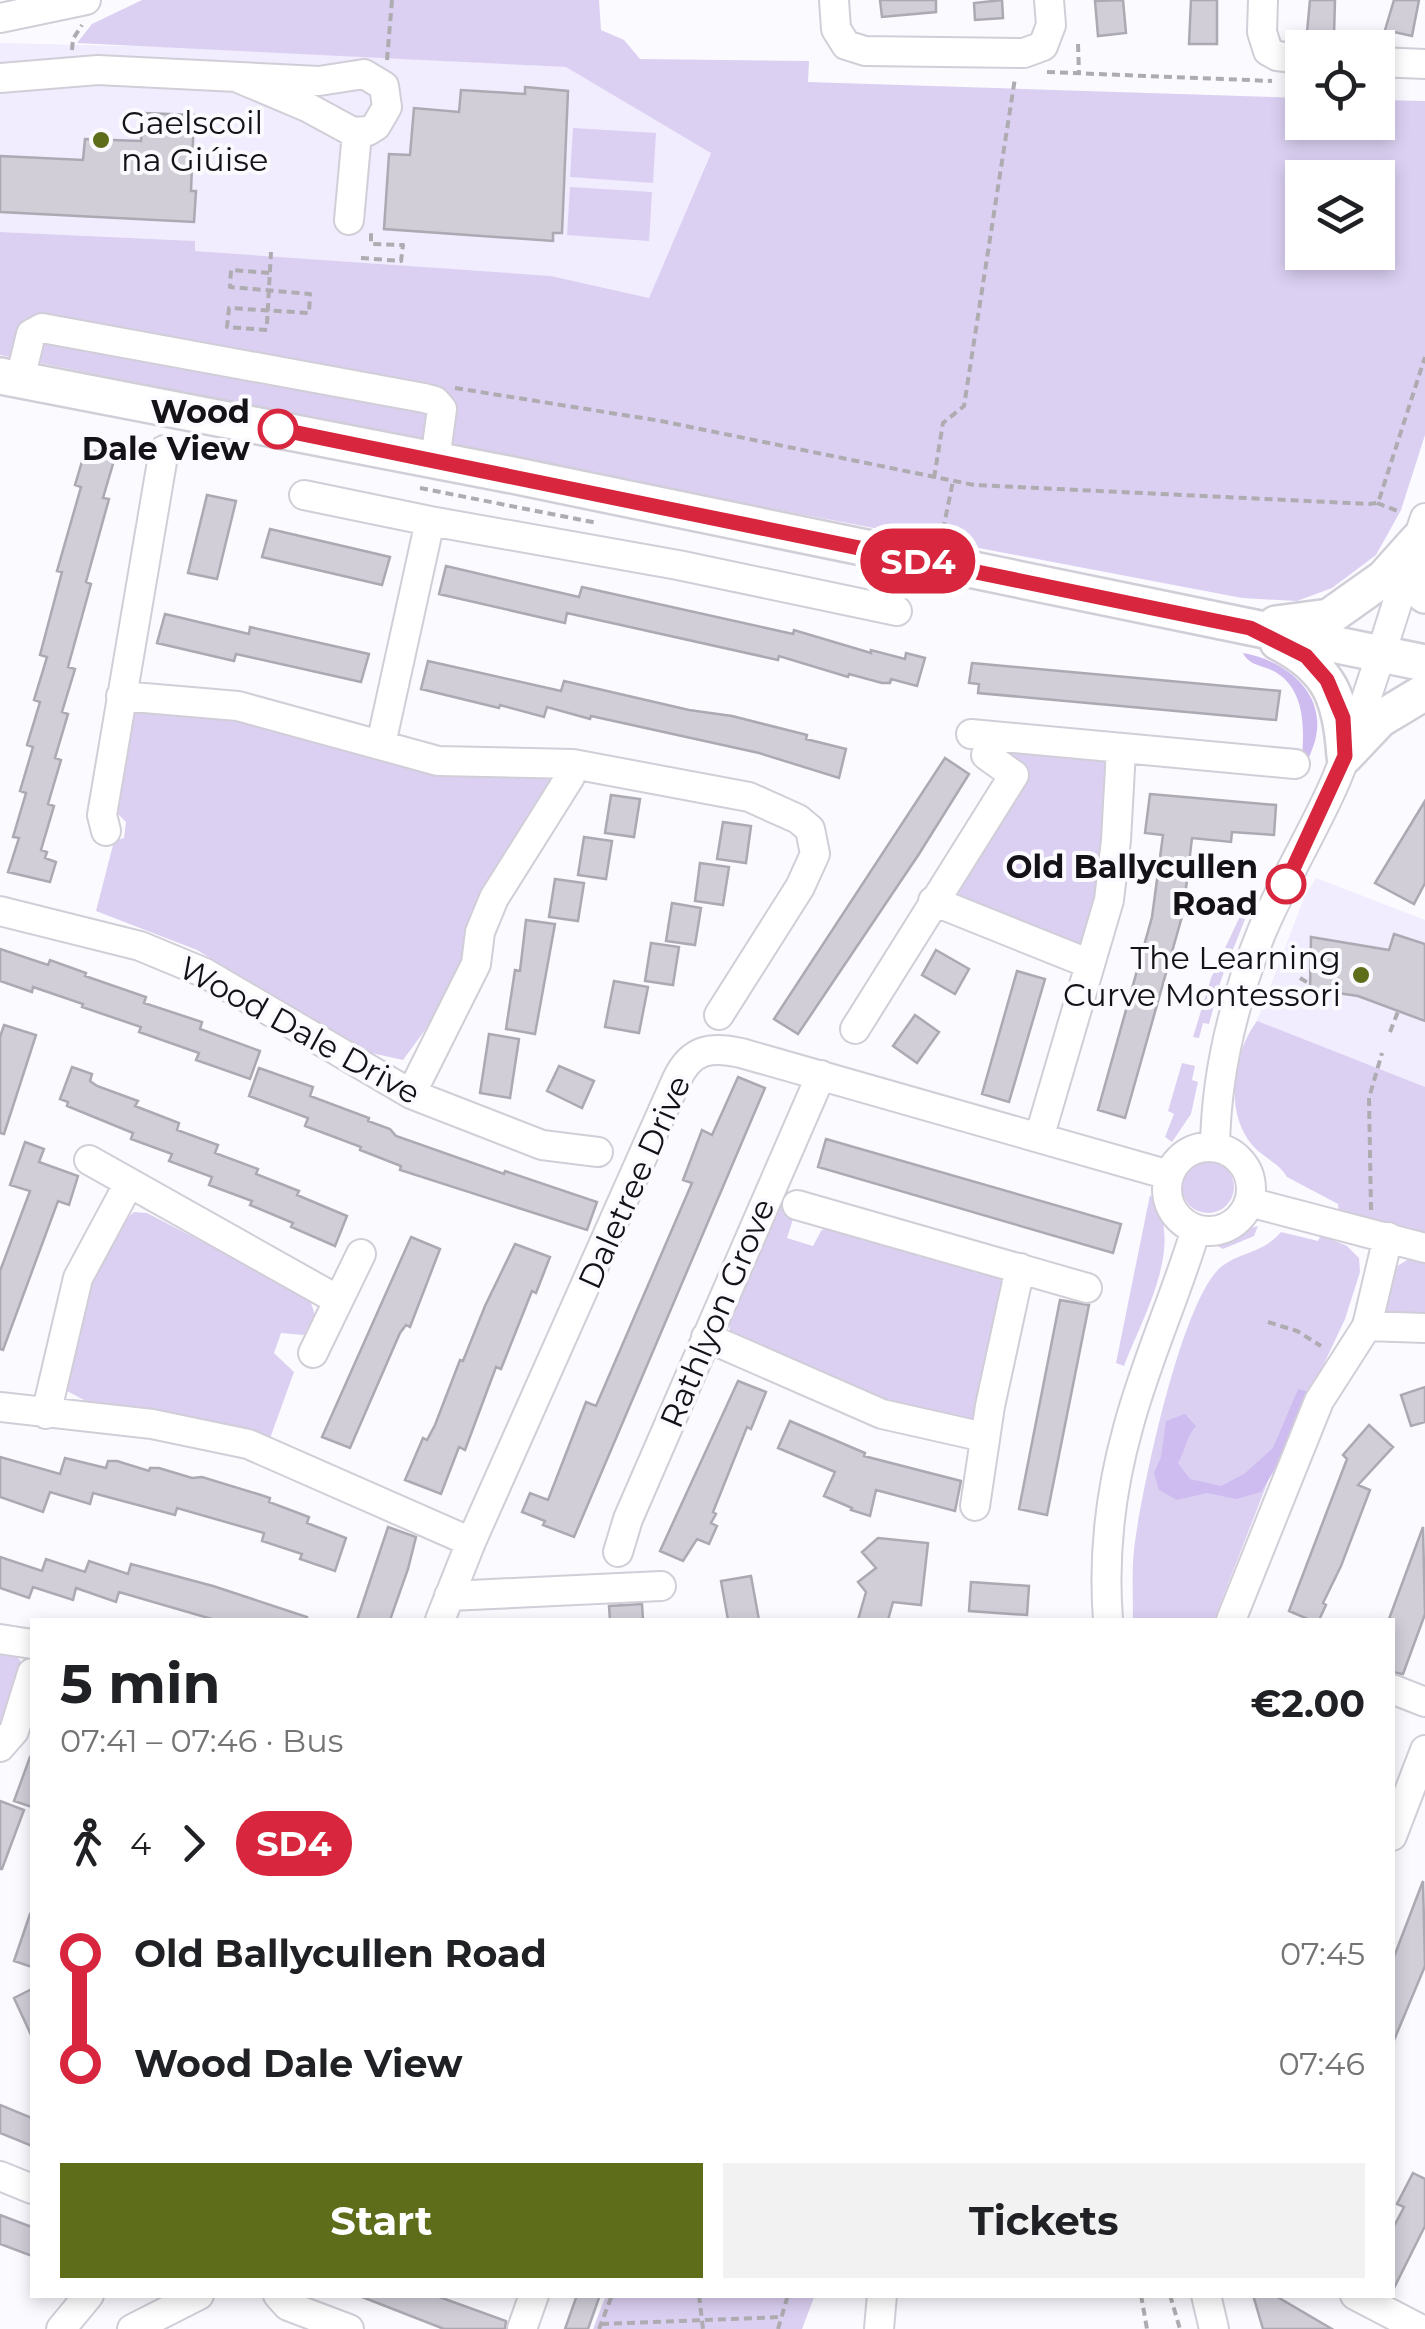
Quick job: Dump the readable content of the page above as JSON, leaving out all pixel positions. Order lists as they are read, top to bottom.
{
  "streets": {
    "street": ["Wood Dale Drive", "Daletree Drive", "Rathlyon Grove"]
  },
  "crossings": [
    ["Daletree Drive", "Rathlyon Grove"]
  ],
  "places": [
    "Gaelscoil na Giúise",
    "Wood Dale View",
    "Old Ballycullen Road",
    "The Learning Curve Montessori"
  ],
  "lines": ["bus line SD4"],
  "page": {
    "on_map": "SD4",
    "heading": ["5 min", "07:41 – 07:46 · Bus", "€2.00"],
    "legs": ["4", "SD4"],
    "list": [
      {
        "name": "Old Ballycullen Road",
        "value": "07:45"
      },
      {
        "name": "Wood Dale View",
        "value": "07:46"
      }
    ],
    "buttons": ["Start", "Tickets"]
  }
}
